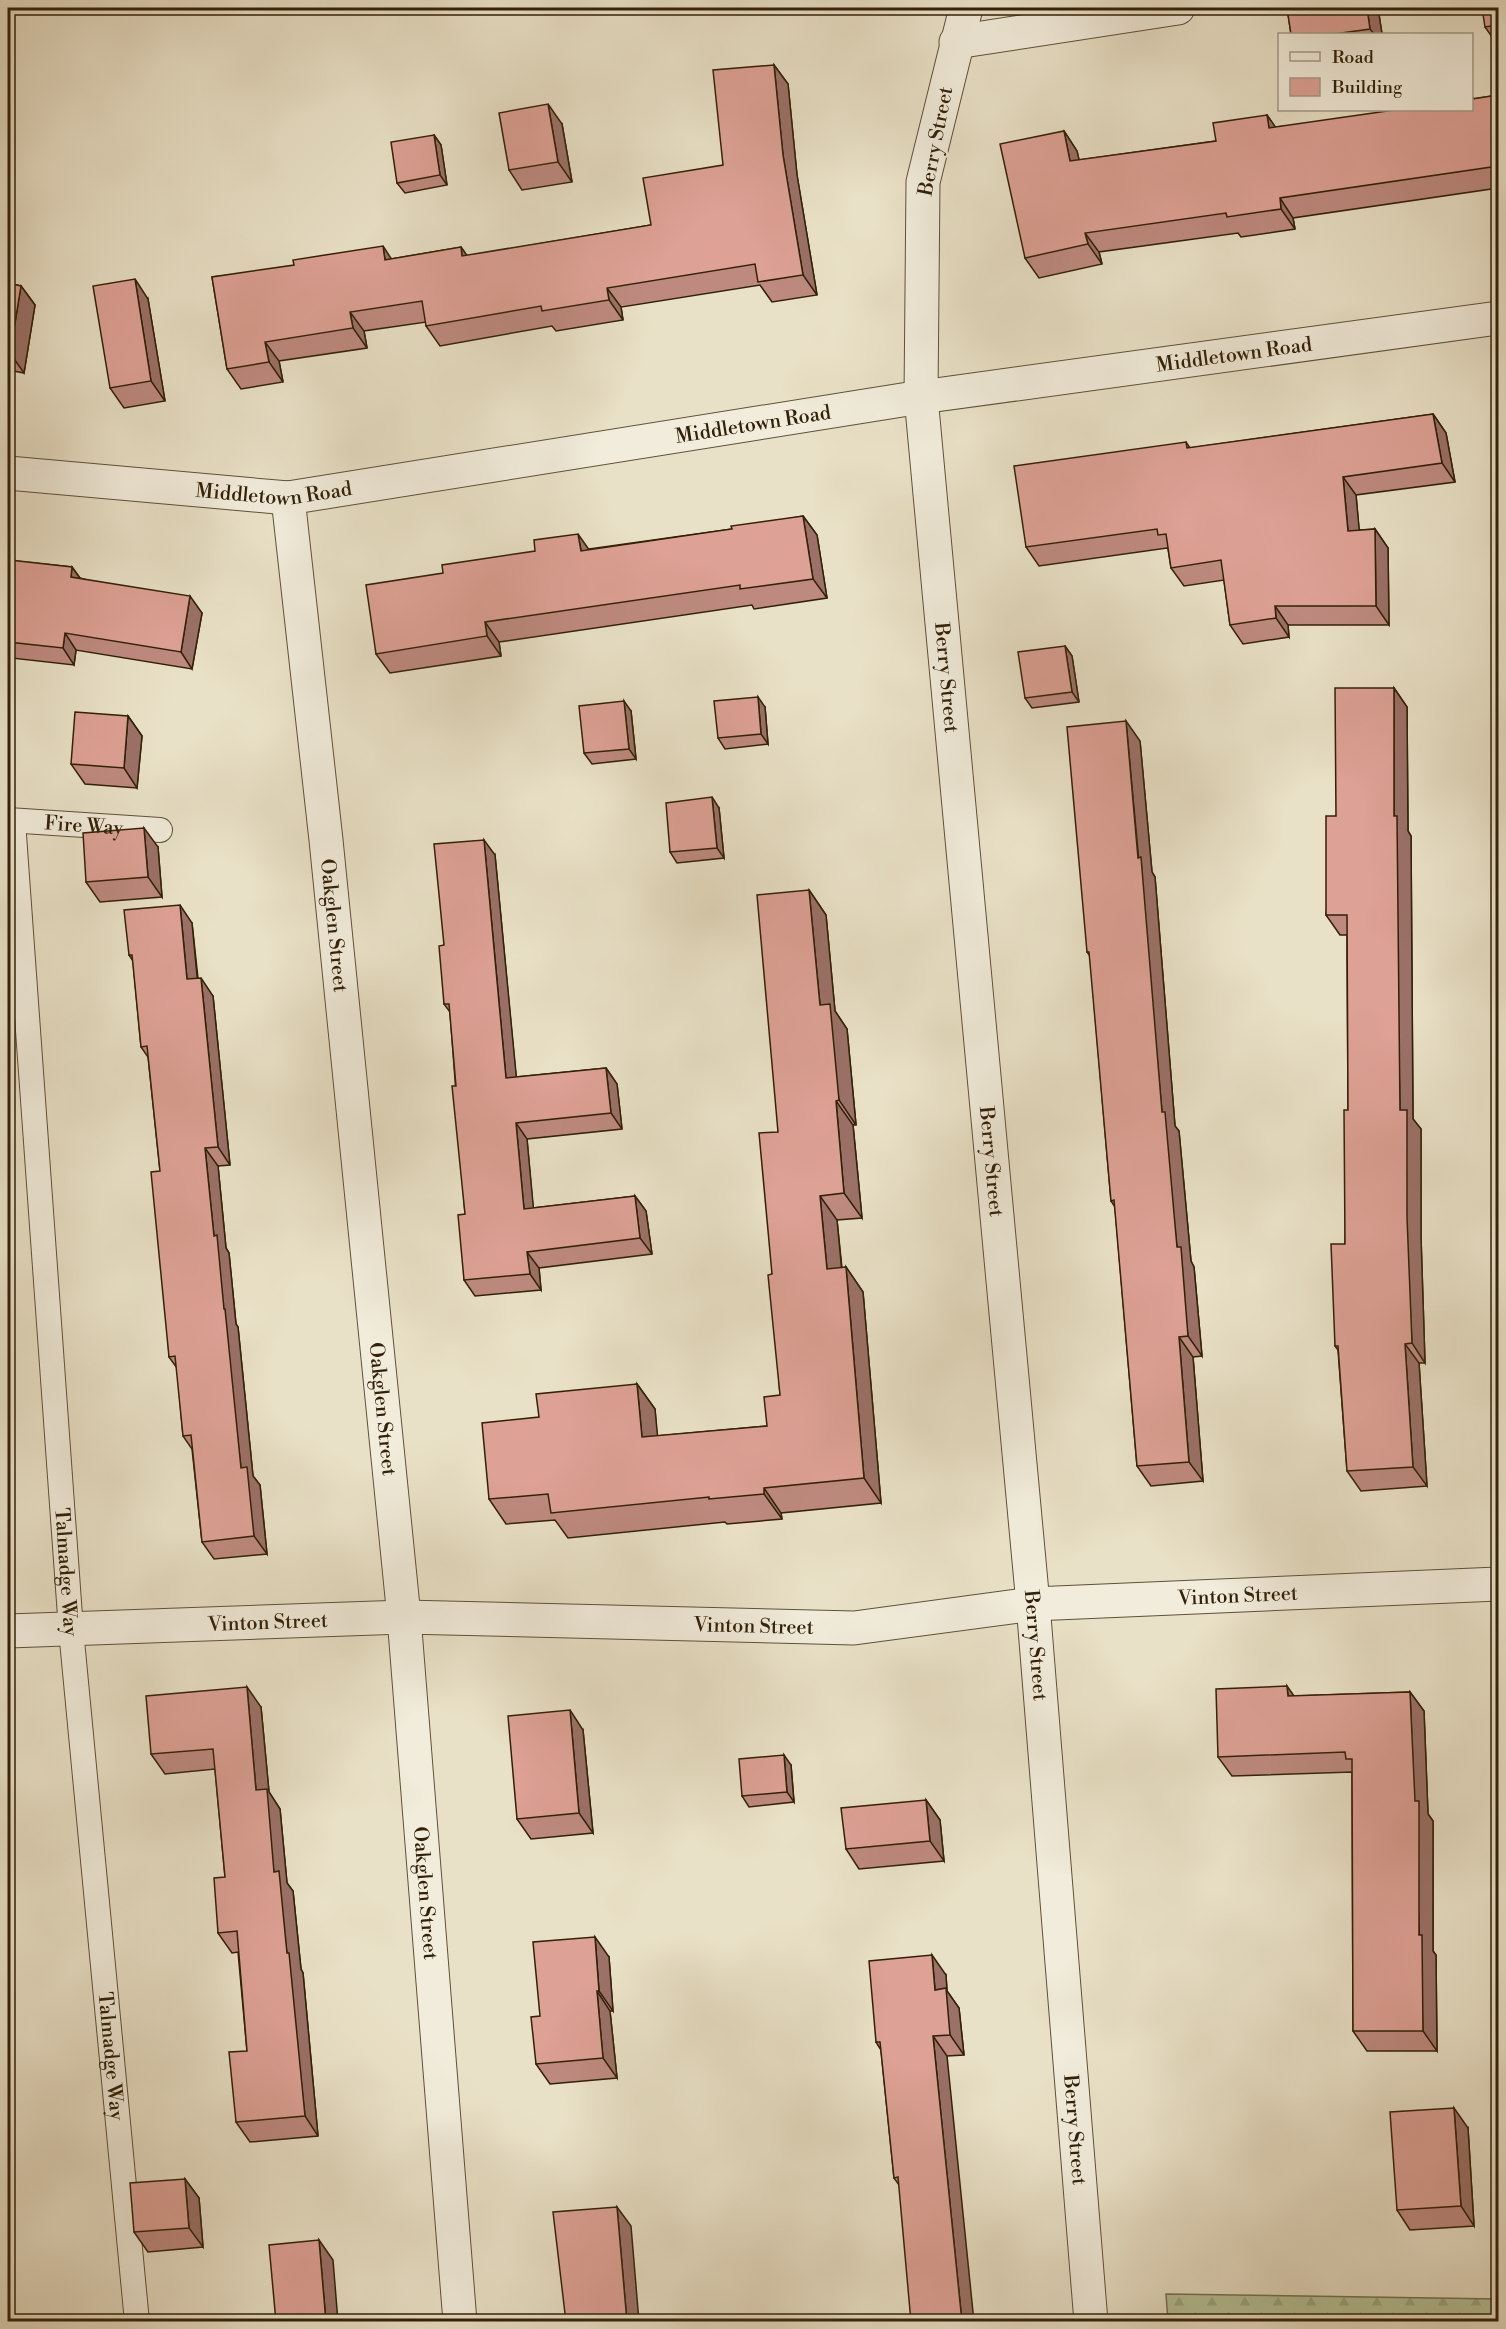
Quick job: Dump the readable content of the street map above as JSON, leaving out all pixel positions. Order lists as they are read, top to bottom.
{
  "streets": {
    "street": [
      "Berry Street",
      "Middletown Road",
      "Oakglen Street",
      "Vinton Street"
    ],
    "lane": ["Fire Way", "Talmadge Way"]
  },
  "crossings": [
    ["Berry Street", "Middletown Road"],
    ["Berry Street", "Vinton Street"],
    ["Middletown Road", "Oakglen Street"],
    ["Fire Way", "Talmadge Way"],
    ["Oakglen Street", "Vinton Street"],
    ["Talmadge Way", "Vinton Street"]
  ],
  "legend": ["Road", "Building"]
}
